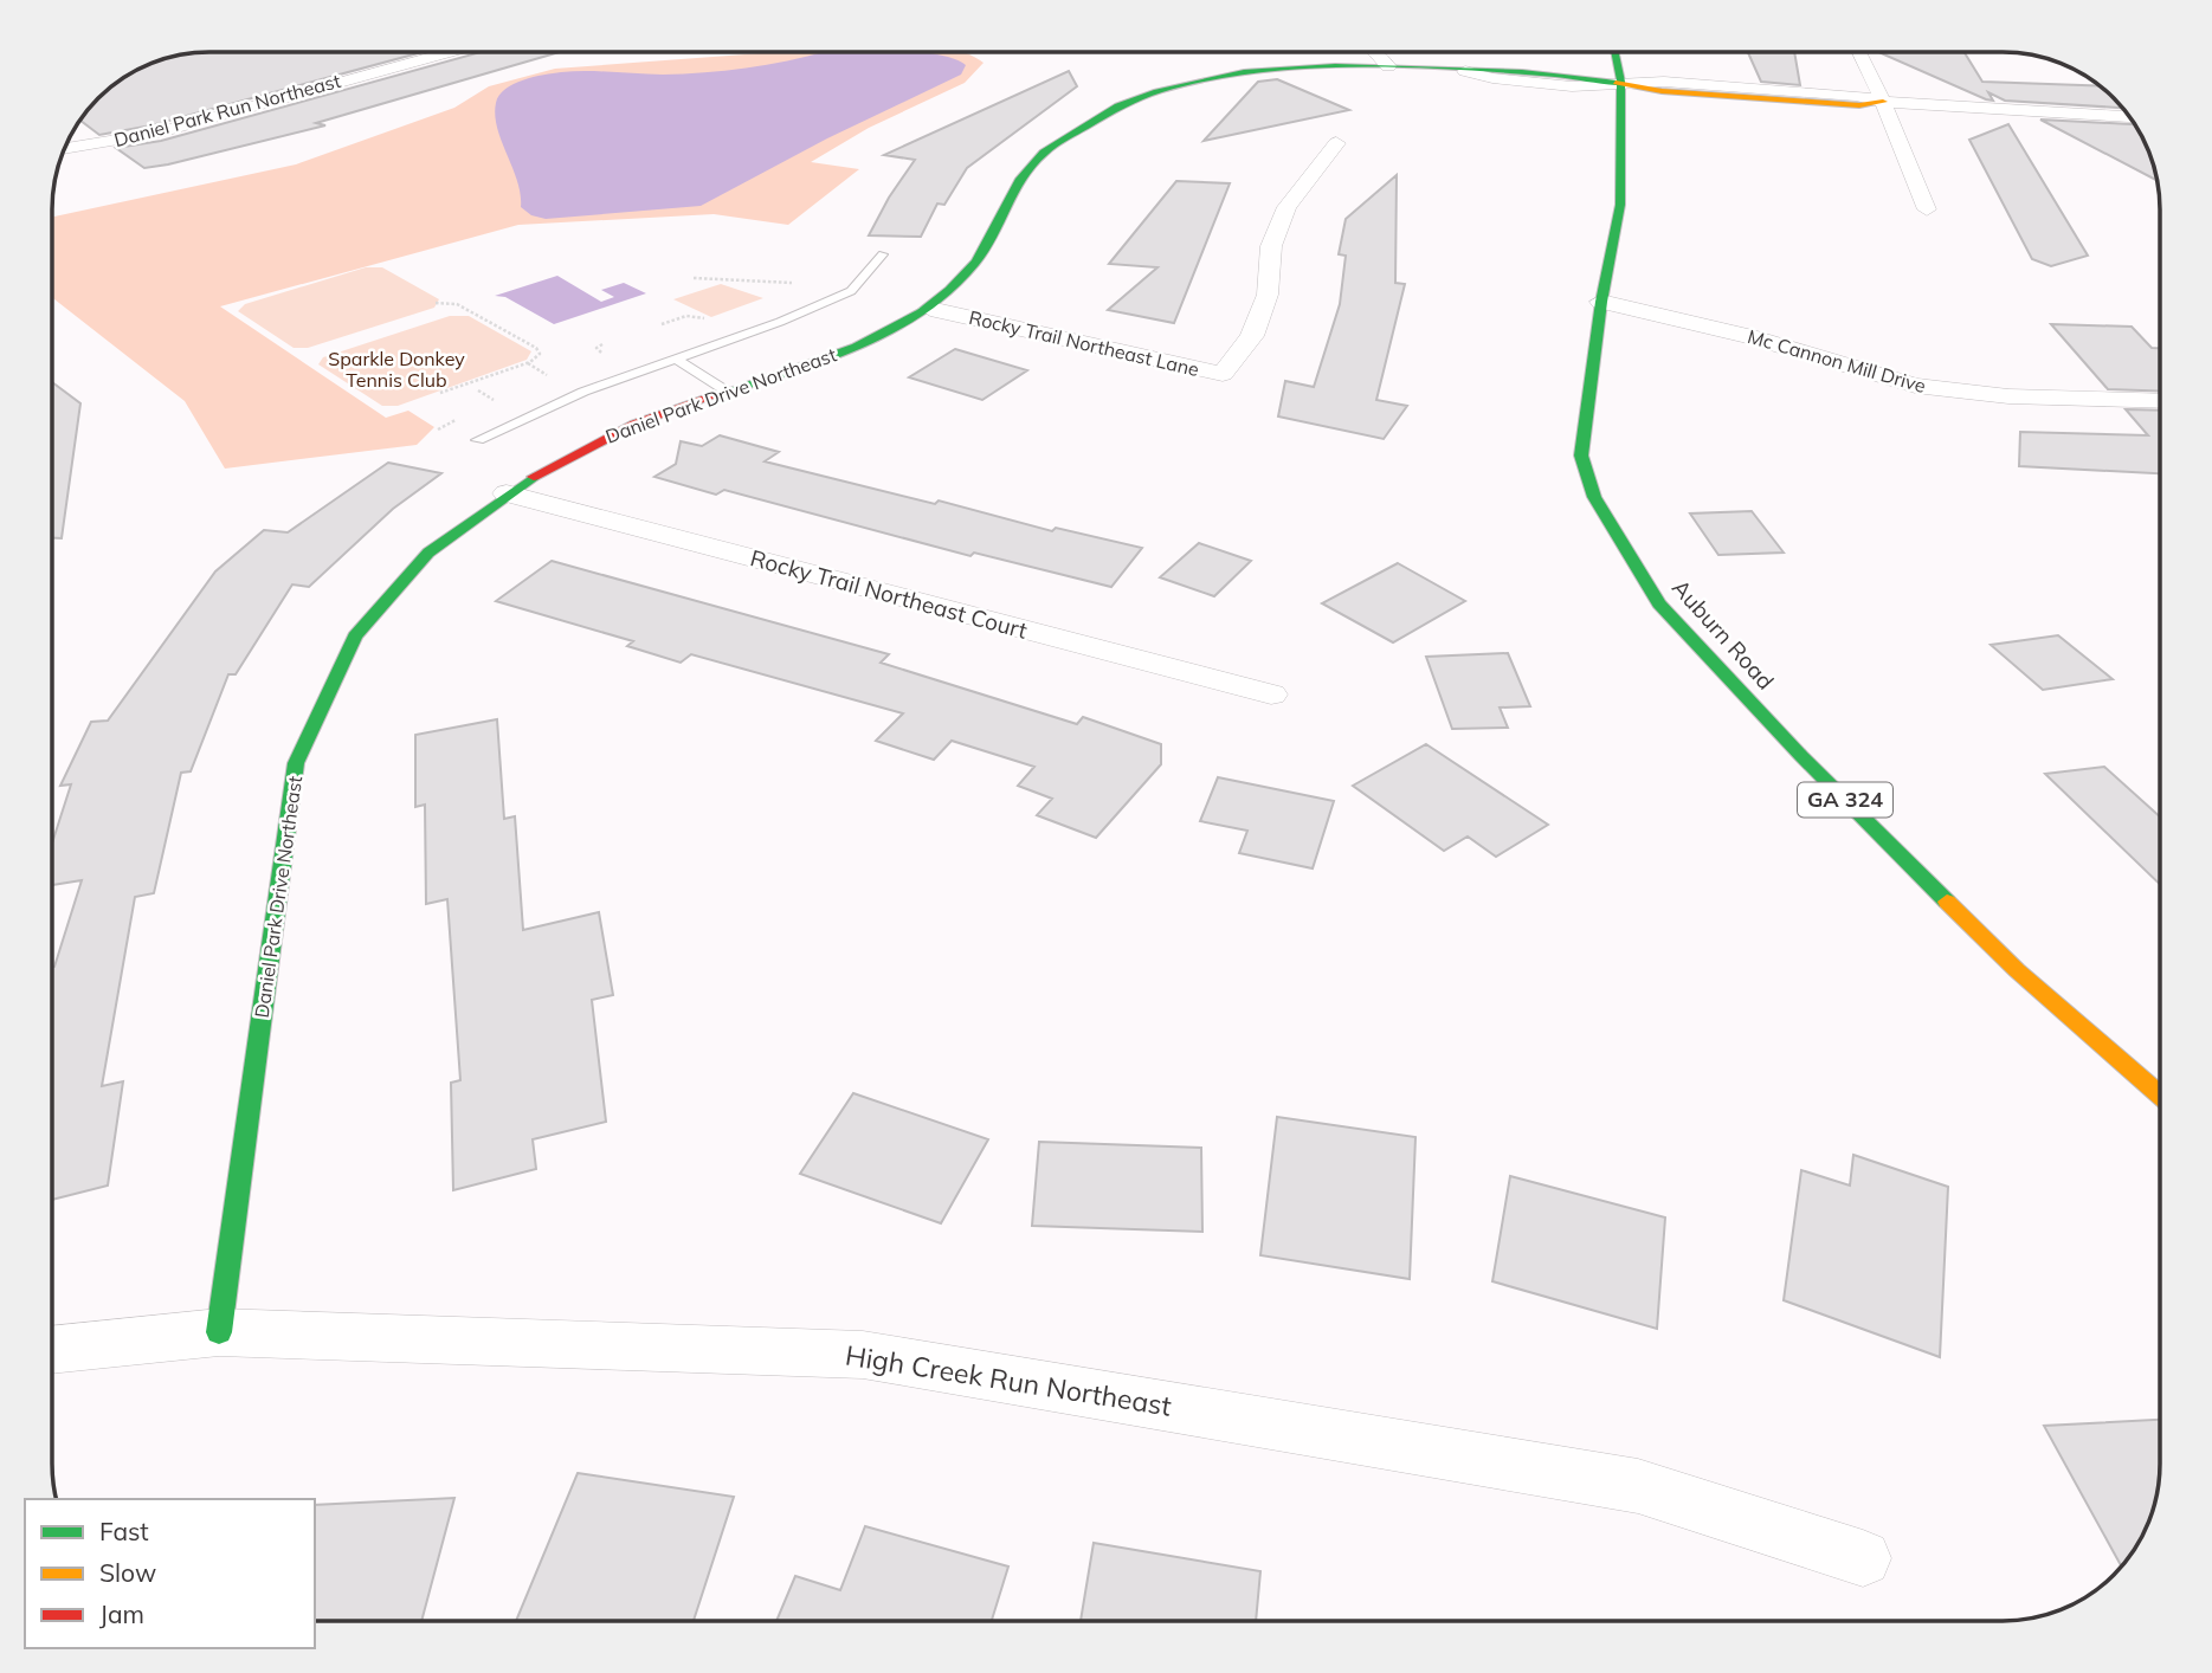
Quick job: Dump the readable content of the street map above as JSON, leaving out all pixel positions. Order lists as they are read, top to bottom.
{
  "streets": {
    "street": [
      "Daniel Park Run Northeast",
      "Rocky Trail Northeast Lane",
      "Mc Cannon Mill Drive",
      "Daniel Park Drive Northeast",
      "Rocky Trail Northeast Court",
      "Auburn Road",
      "GA 324",
      "High Creek Run Northeast"
    ]
  },
  "crossings": [
    ["Rocky Trail Northeast Lane", "Daniel Park Drive Northeast"],
    ["Mc Cannon Mill Drive", "Auburn Road"],
    ["Daniel Park Drive Northeast", "Rocky Trail Northeast Court"],
    ["Daniel Park Drive Northeast", "Auburn Road"],
    ["Daniel Park Drive Northeast", "High Creek Run Northeast"]
  ],
  "parks": ["Sparkle Donkey Tennis Club"],
  "legend": ["Fast", "Slow", "Jam"]
}
